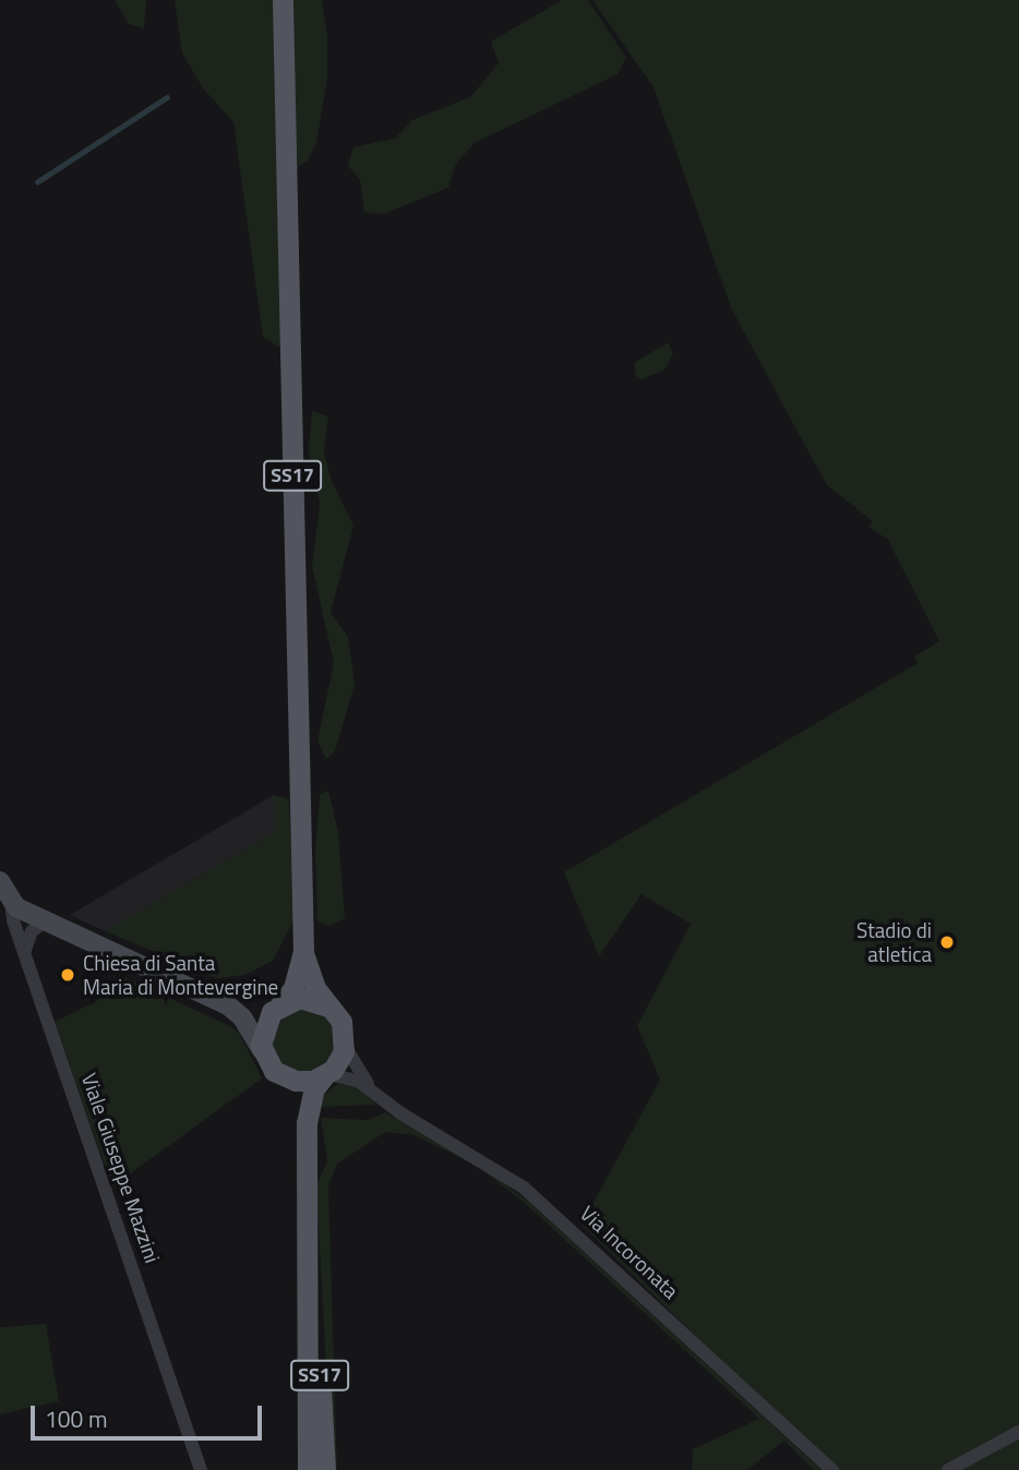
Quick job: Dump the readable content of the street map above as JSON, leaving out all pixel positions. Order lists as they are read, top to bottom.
{
  "streets": {
    "main road": ["SS17", "Viale Giuseppe Mazzini"],
    "street": ["Via Incoronata"]
  },
  "crossings": [
    ["SS17", "Via Incoronata"]
  ],
  "places": ["Stadio di atletica", "Chiesa di Santa Maria di Montevergine"],
  "scale_bar": "100 m"
}
